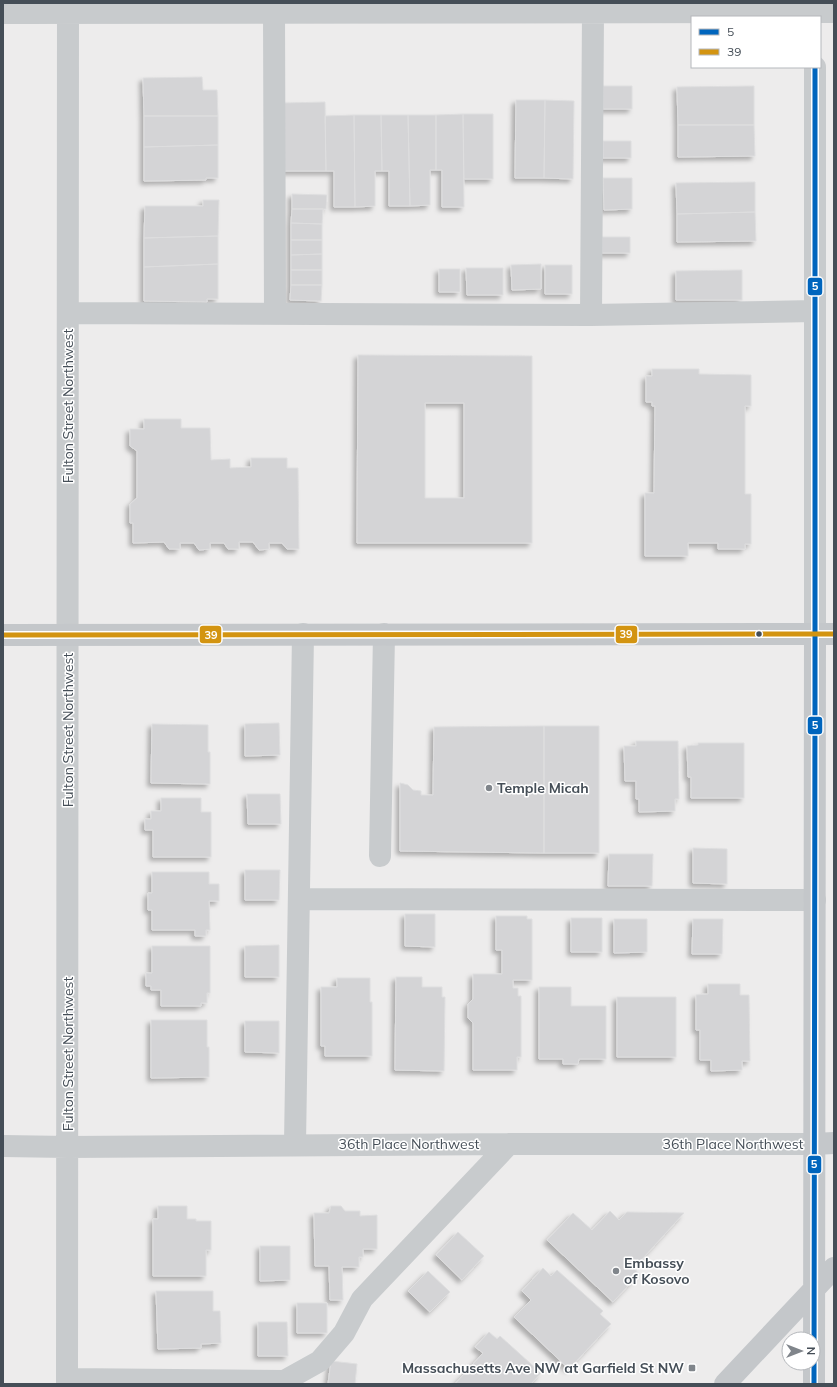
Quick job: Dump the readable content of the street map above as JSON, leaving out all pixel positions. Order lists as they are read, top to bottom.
{
  "streets": {
    "street": ["Fulton Street Northwest", "36th Place Northwest"]
  },
  "crossings": [
    ["Fulton Street Northwest", "36th Place Northwest"]
  ],
  "places": {
    "other": ["Temple Micah", "Embassy of Kosovo"],
    "transit": ["Massachusetts Ave NW at Garfield St NW"]
  },
  "lines": ["transit line 5", "transit line 39"],
  "legend": ["5", "39"],
  "north": "right"
}
